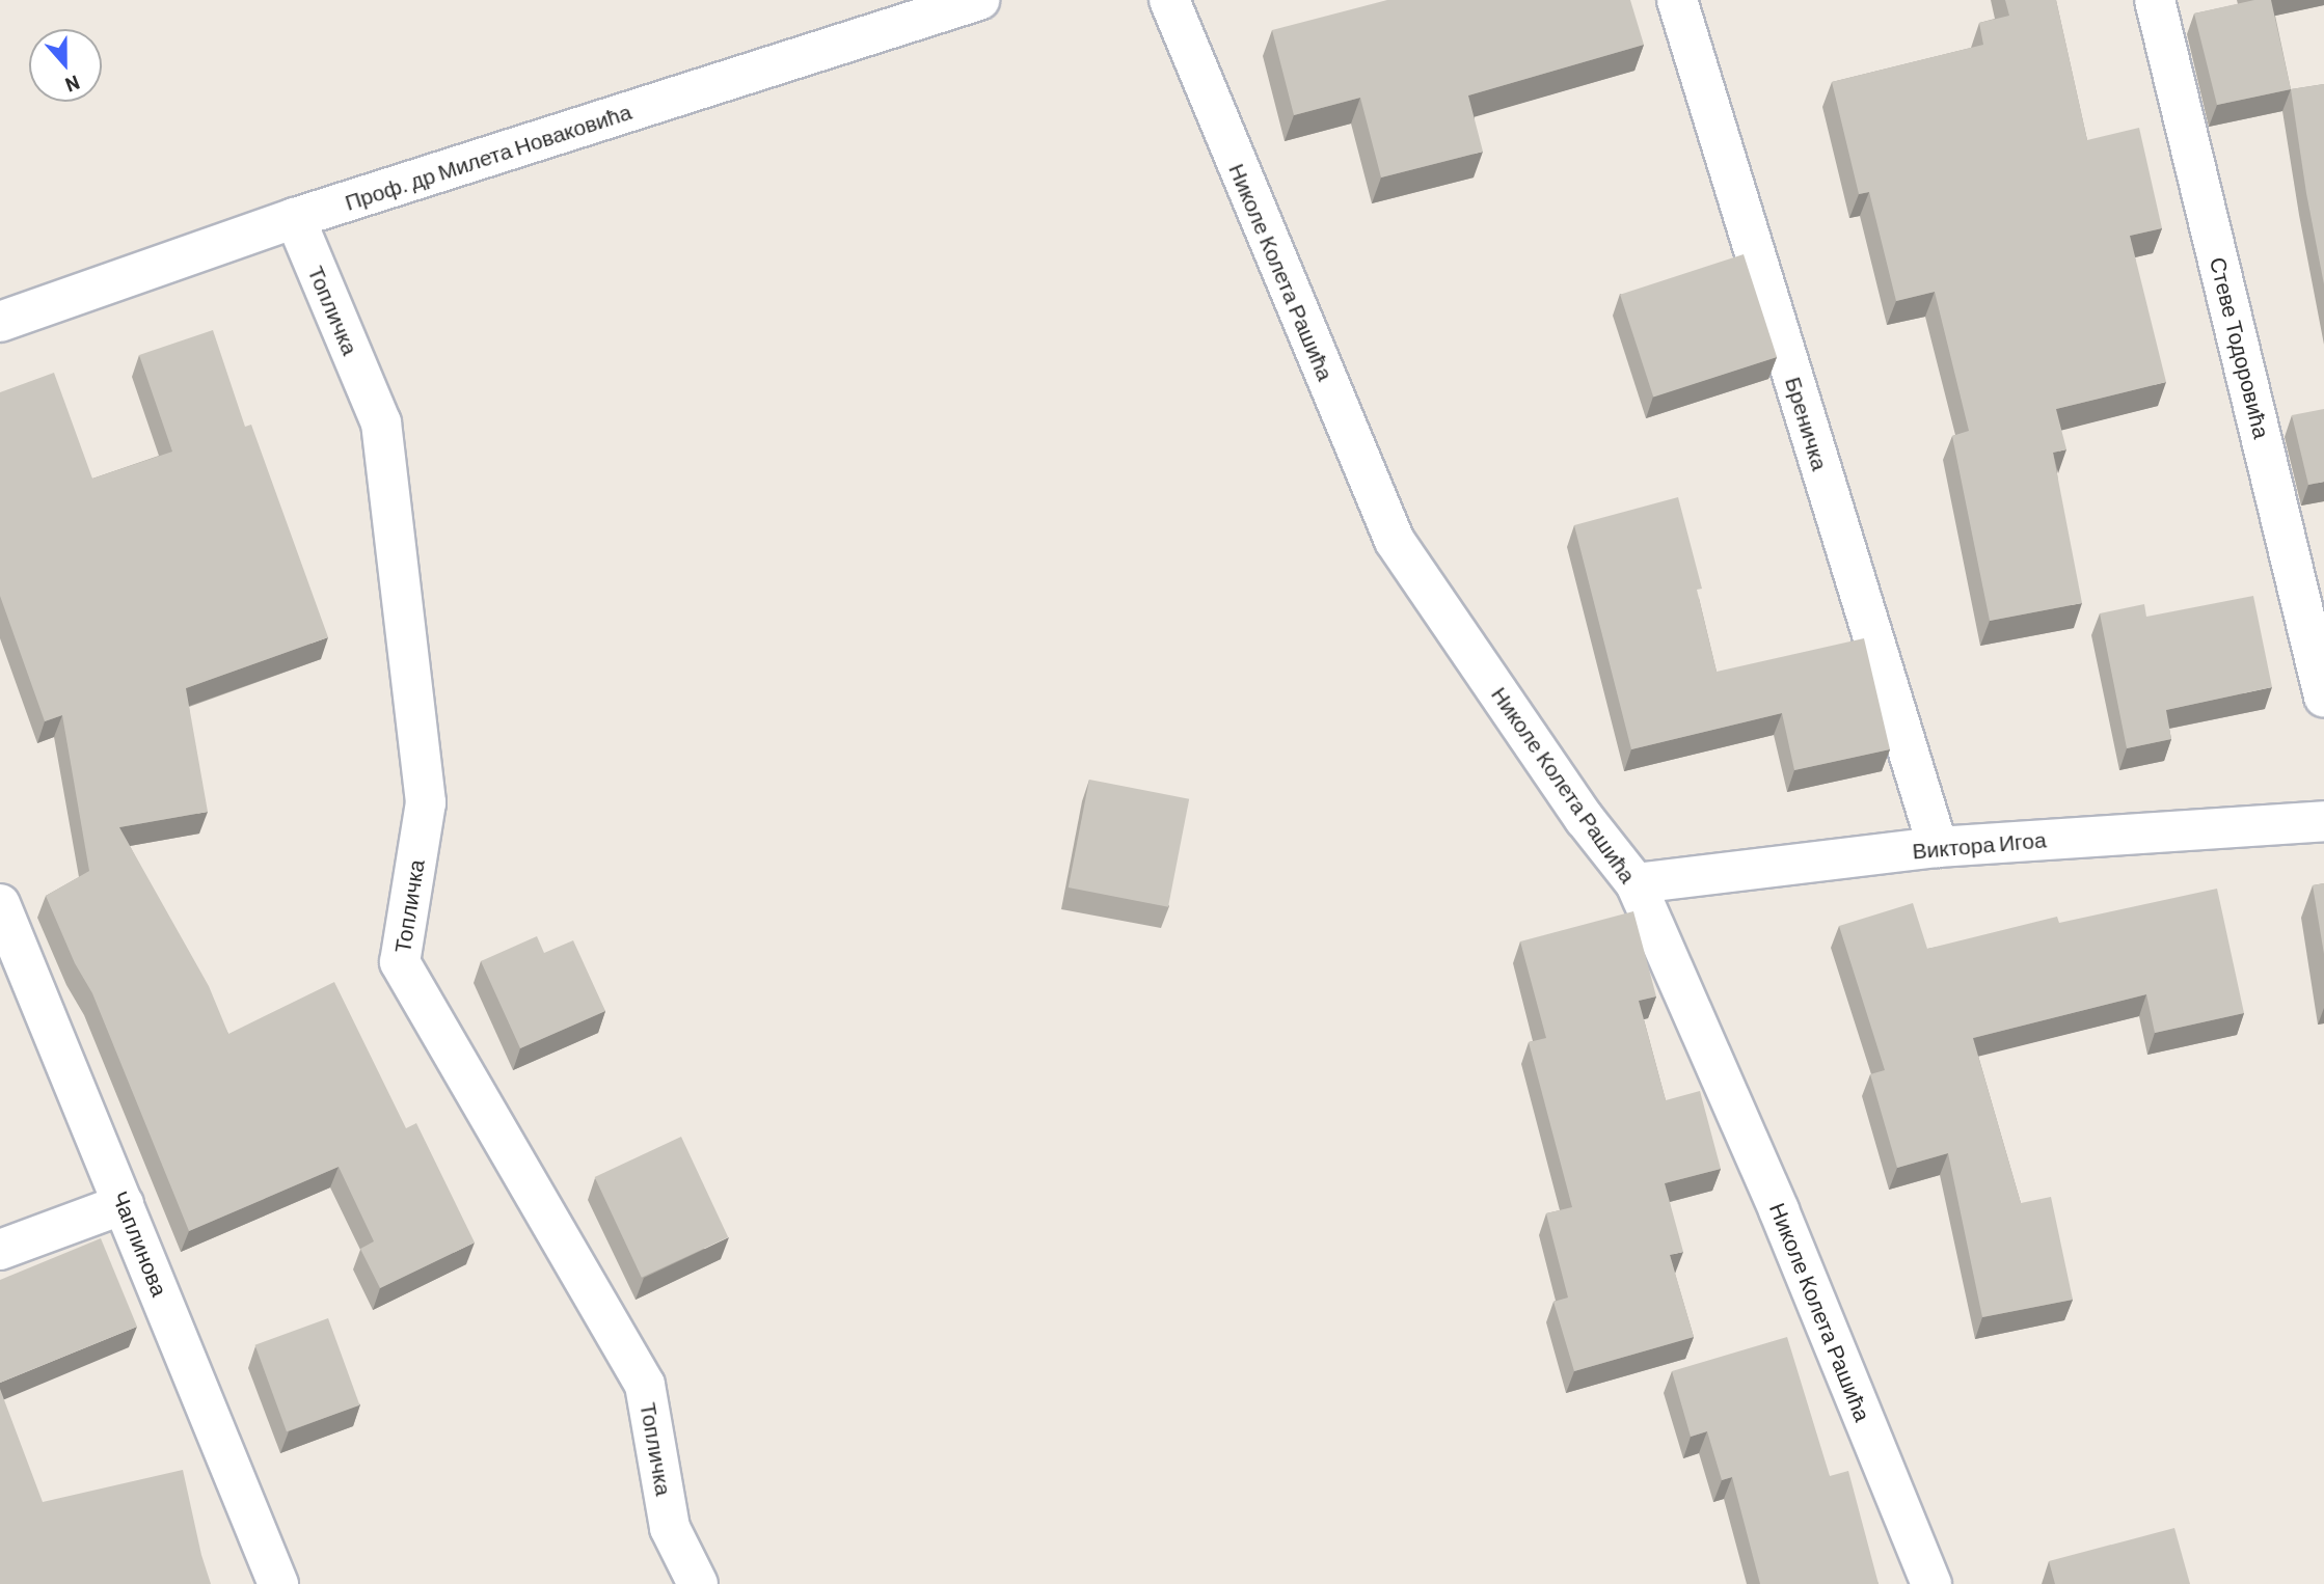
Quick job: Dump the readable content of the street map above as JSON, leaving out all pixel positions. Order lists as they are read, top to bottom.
{
  "streets": {
    "street": [
      "Проф. др Милета Новаковића",
      "Николе Колета Рашића",
      "Топличка",
      "Стеве Тодоровића",
      "Бреничка",
      "Виктора Игоа",
      "Чаплинова"
    ]
  },
  "crossings": [
    ["Проф. др Милета Новаковића", "Топличка"],
    ["Николе Колета Рашића", "Виктора Игоа"],
    ["Бреничка", "Виктора Игоа"]
  ],
  "north": "bottom"
}
